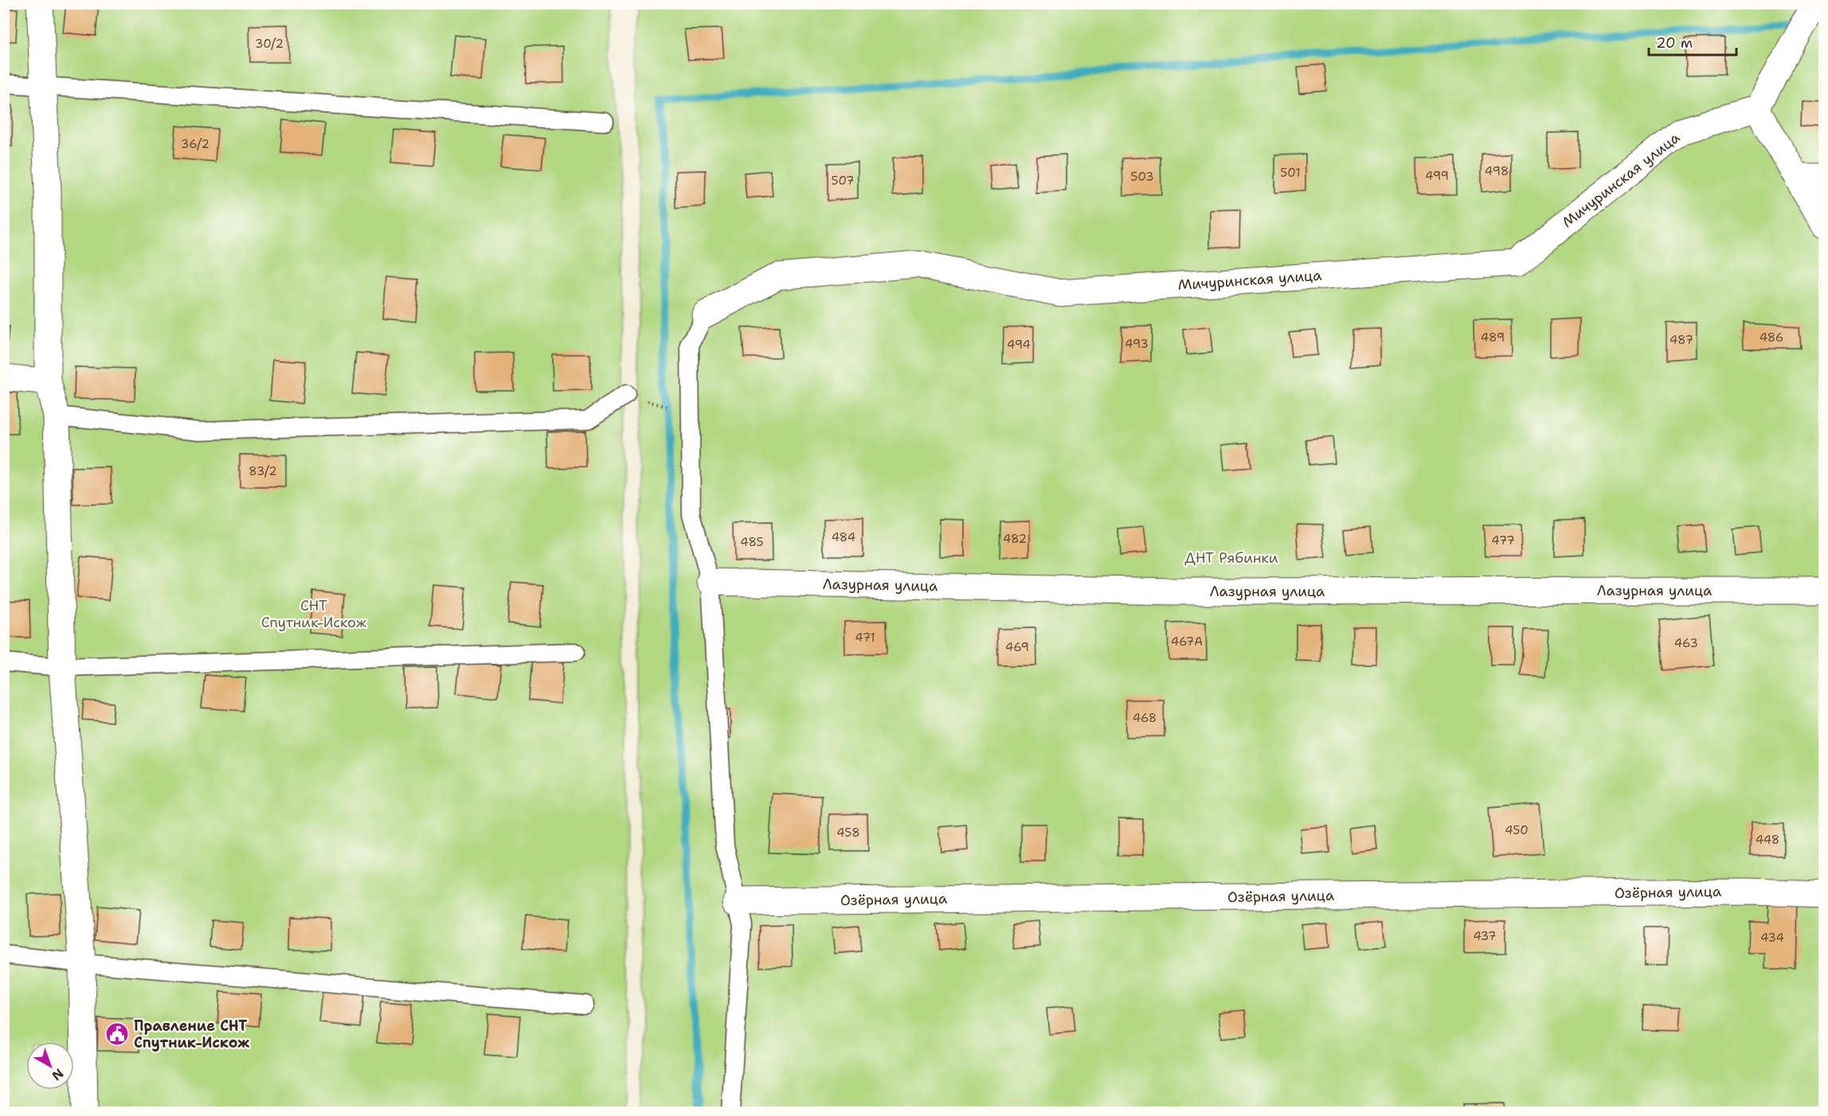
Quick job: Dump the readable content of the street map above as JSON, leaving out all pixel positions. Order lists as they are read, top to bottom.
{
  "streets": {
    "street": ["Мичуринская улица", "Лазурная улица", "Озёрная улица"]
  },
  "parks": ["ДНТ Рябинки", "СНТ Спутник-Искож"],
  "places": {
    "public building": ["Правление СНТ Спутник-Искож"]
  },
  "house_numbers": [
    "30/2",
    "36/2",
    "498",
    "501",
    "499",
    "503",
    "507",
    "489",
    "486",
    "487",
    "493",
    "494",
    "83/2",
    "484",
    "482",
    "477",
    "485",
    "471",
    "467А",
    "463",
    "469",
    "468",
    "450",
    "458",
    "448",
    "437",
    "434"
  ],
  "scale_bar": "20 m",
  "north": "bottom right"
}
